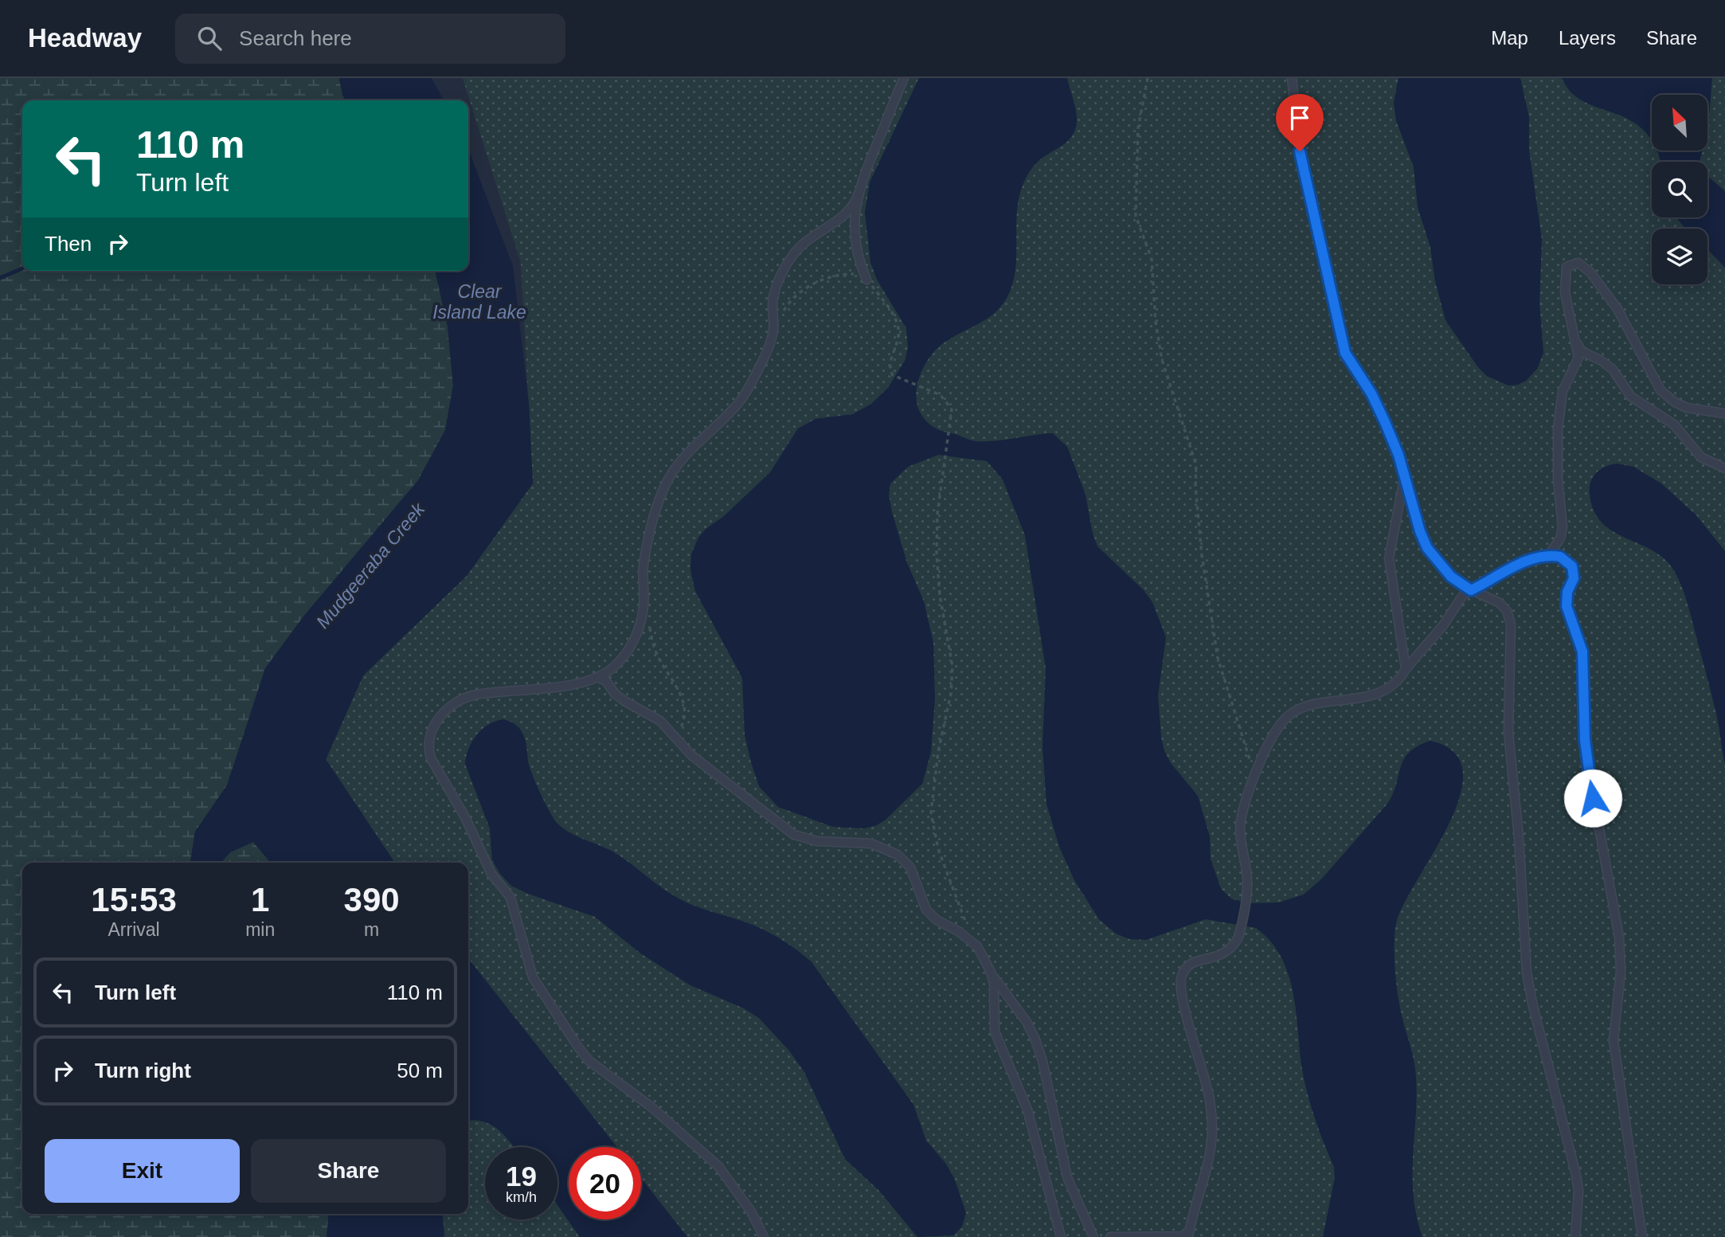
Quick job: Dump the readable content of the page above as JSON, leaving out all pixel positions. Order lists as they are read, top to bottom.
{
  "water": ["Clear Island Lake", "Mudgeeraba Creek"],
  "north": "top left",
  "page": {
    "header": "Headway",
    "search": "Search here",
    "nav": ["Map", "Layers", "Share"],
    "turn": ["110 m", "Turn left"],
    "then": "Then",
    "eta": [
      "15:53",
      "Arrival",
      "1",
      "min",
      "390",
      "m"
    ],
    "list": [
      {
        "name": "Turn left",
        "value": "110 m"
      },
      {
        "name": "Turn right",
        "value": "50 m"
      }
    ],
    "buttons": ["Exit", "Share"],
    "speed": "19 km/h",
    "limit": "20"
  }
}
